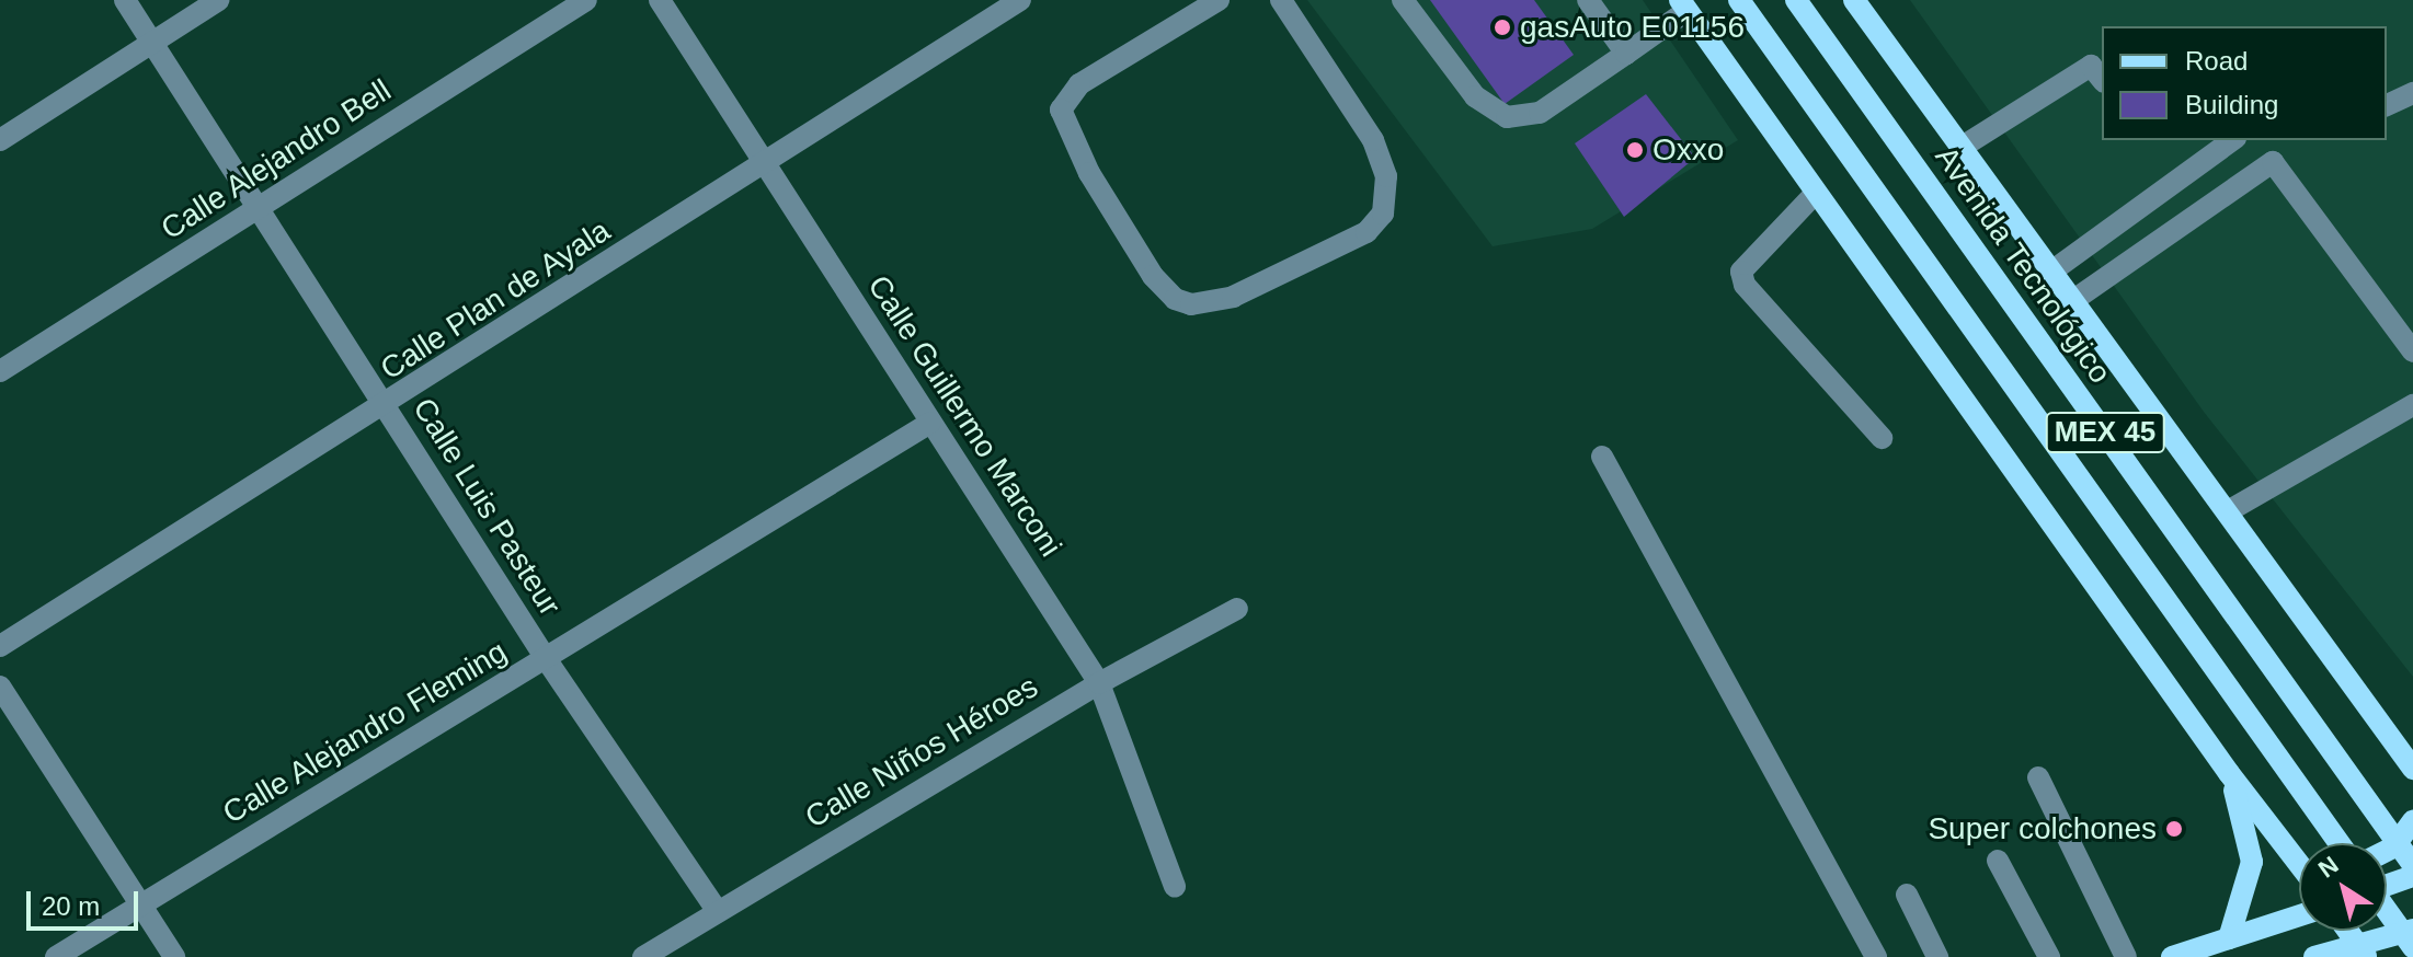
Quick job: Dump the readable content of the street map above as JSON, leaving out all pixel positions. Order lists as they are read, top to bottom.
{
  "streets": {
    "main road": ["Avenida Tecnológico", "MEX 45"],
    "street": [
      "Calle Alejandro Bell",
      "Calle Plan de Ayala",
      "Calle Guillermo Marconi",
      "Calle Luis Pasteur",
      "Calle Alejandro Fleming",
      "Calle Niños Héroes"
    ]
  },
  "crossings": [
    ["Calle Alejandro Bell", "Calle Luis Pasteur"],
    ["Calle Plan de Ayala", "Calle Guillermo Marconi"],
    ["Calle Plan de Ayala", "Calle Luis Pasteur"],
    ["Calle Guillermo Marconi", "Calle Alejandro Fleming"],
    ["Calle Guillermo Marconi", "Calle Niños Héroes"],
    ["Calle Luis Pasteur", "Calle Alejandro Fleming"],
    ["Calle Luis Pasteur", "Calle Niños Héroes"]
  ],
  "places": ["gasAuto E01156", "Oxxo", "Super colchones"],
  "legend": ["Road", "Building"],
  "scale_bar": "20 m",
  "north": "top left"
}
